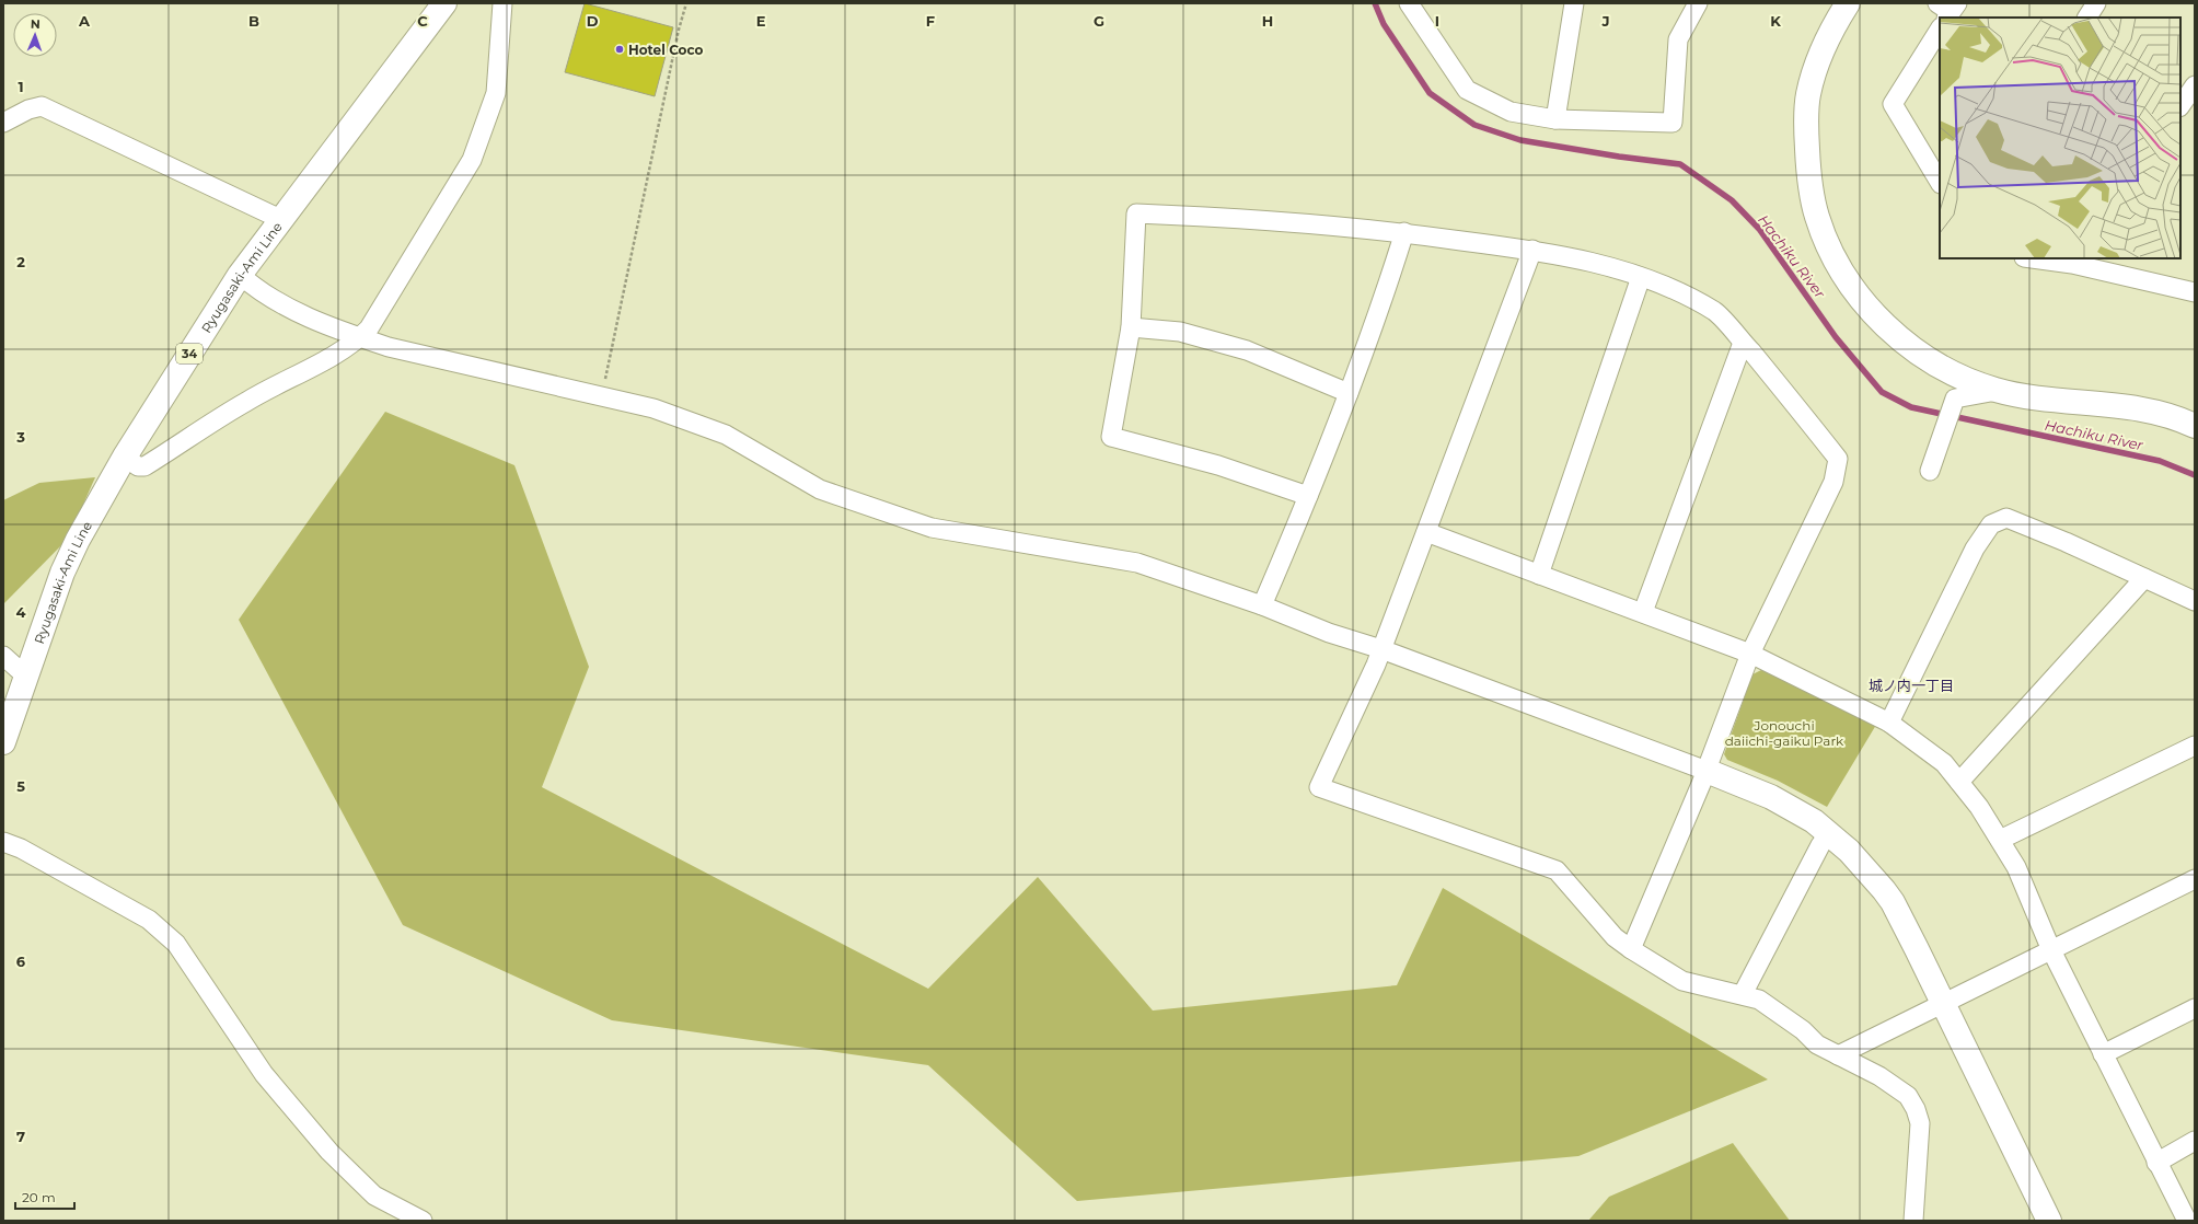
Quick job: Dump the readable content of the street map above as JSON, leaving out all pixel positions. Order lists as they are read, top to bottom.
{
  "streets": {
    "street": ["Ryugasaki-Ami Line", "34"]
  },
  "districts": ["城ノ内一丁目"],
  "water": ["Hachiku River"],
  "parks": ["Jonouchi daiichi-gaiku Park"],
  "places": ["Hotel Coco"],
  "scale_bar": "20 m",
  "north": "top",
  "grid": {
    "columns": [
      "A",
      "B",
      "C",
      "D",
      "E",
      "F",
      "G",
      "H",
      "I",
      "J",
      "K"
    ],
    "rows": [
      "1",
      "2",
      "3",
      "4",
      "5",
      "6",
      "7"
    ]
  }
}
